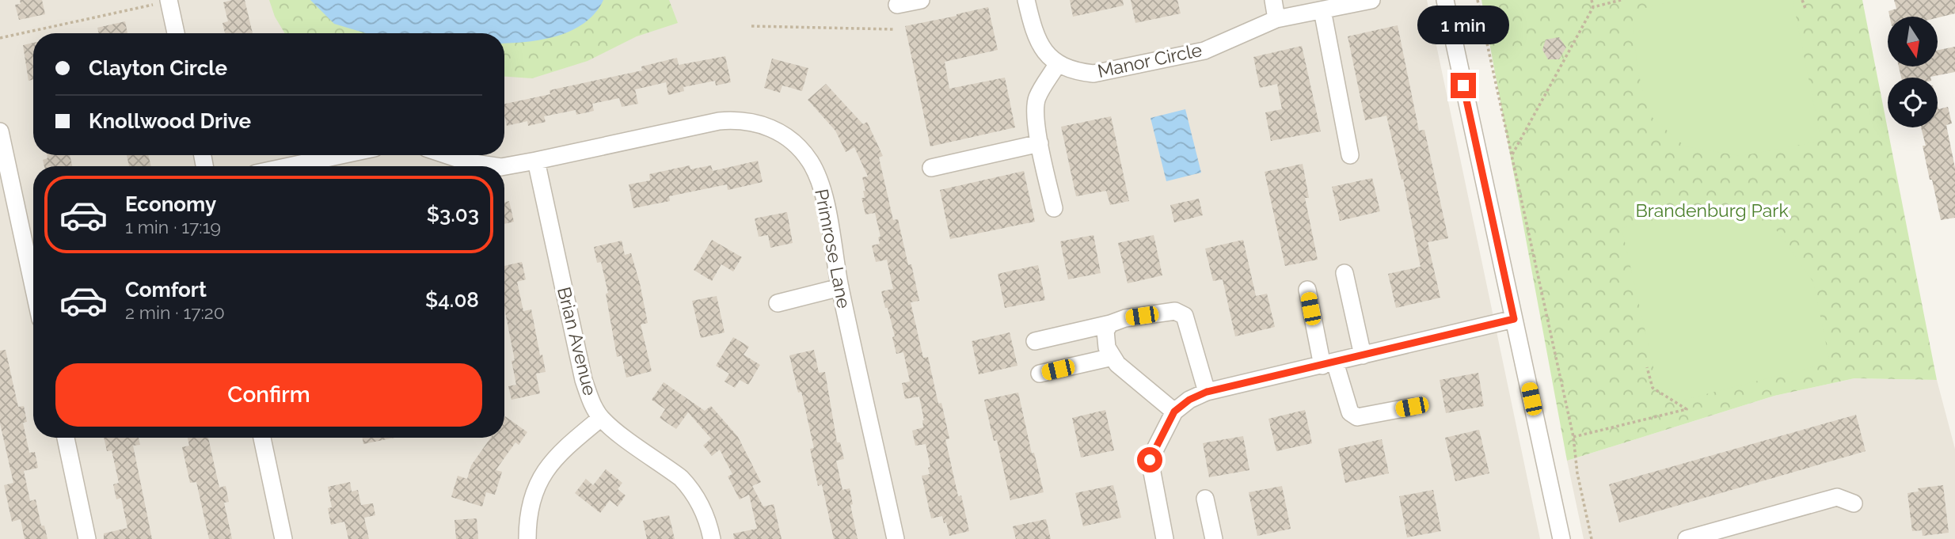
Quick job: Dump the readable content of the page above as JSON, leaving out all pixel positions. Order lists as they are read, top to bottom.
{
  "streets": {
    "street": ["Manor Circle", "Primrose Lane", "Brian Avenue"]
  },
  "crossings": [
    ["Primrose Lane", "Brian Avenue"]
  ],
  "parks": ["Brandenburg Park"],
  "north": "bottom",
  "page": {
    "bubble": "1 min",
    "banner": ["Clayton Circle", "Knollwood Drive"],
    "list": [
      {
        "name": "Economy",
        "note": "1 min · 17:19",
        "value": "$3.03"
      },
      {
        "name": "Comfort",
        "note": "2 min · 17:20",
        "value": "$4.08"
      }
    ],
    "buttons": "Confirm"
  }
}
